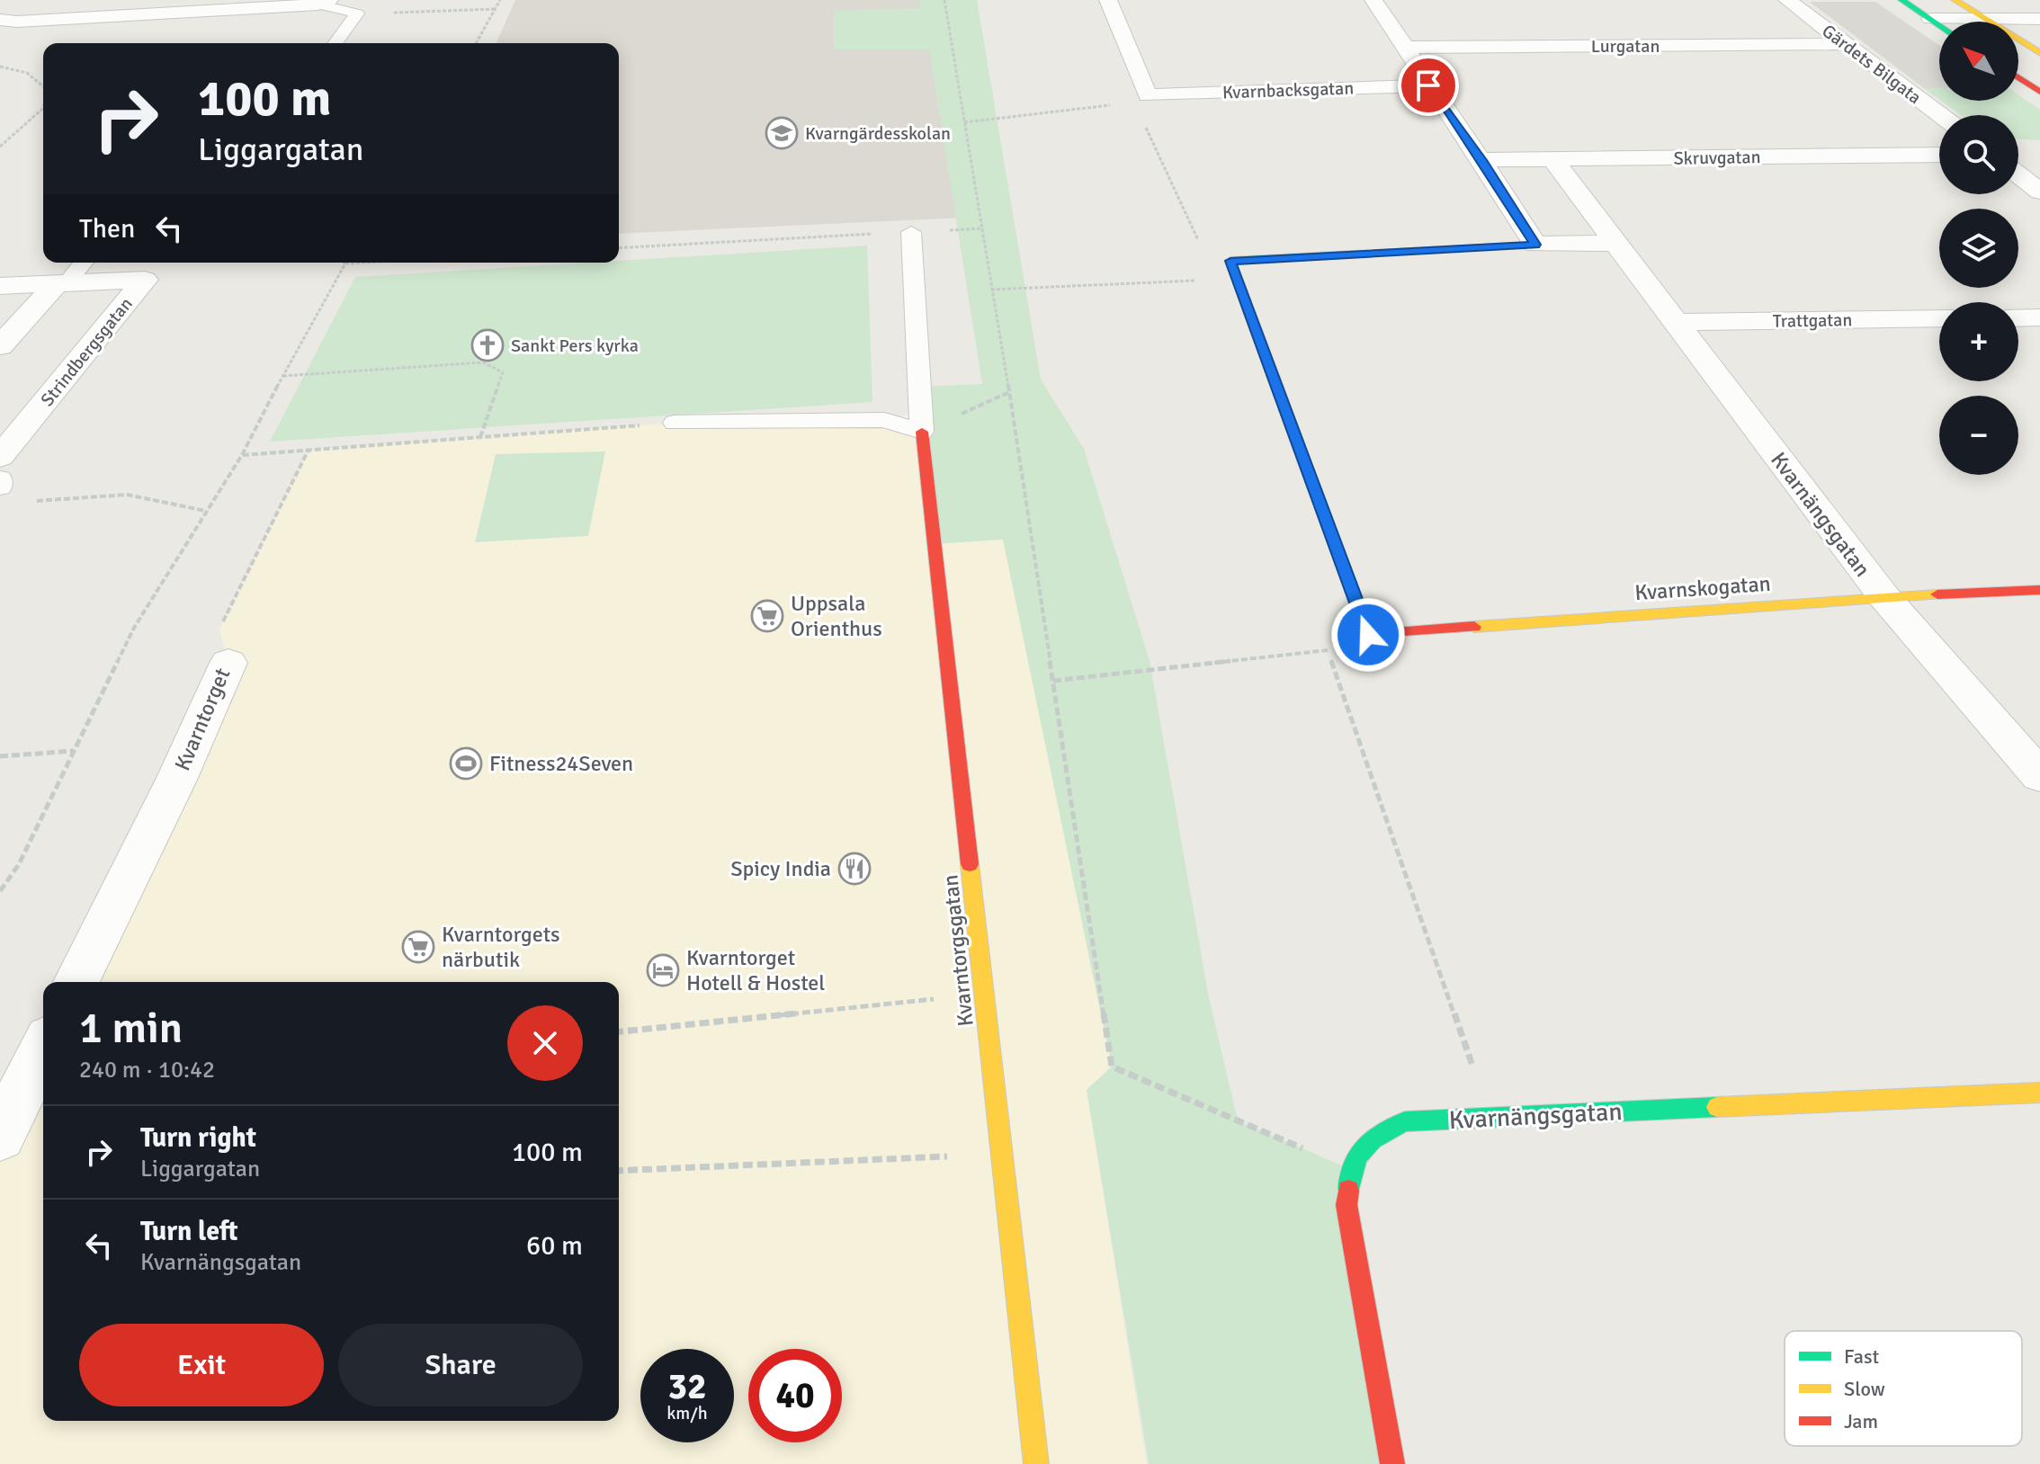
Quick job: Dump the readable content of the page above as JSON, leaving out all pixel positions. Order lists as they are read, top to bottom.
{
  "streets": {
    "street": [
      "Lurgatan",
      "Gärdets Bilgata",
      "Kvarnbacksgatan",
      "Skruvgatan",
      "Trattgatan",
      "Strindbergsgatan",
      "Kvarnängsgatan",
      "Kvarnskogatan",
      "Kvarntorget",
      "Kvarntorgsgatan"
    ]
  },
  "crossings": [
    ["Lurgatan", "Gärdets Bilgata"],
    ["Skruvgatan", "Kvarnängsgatan"],
    ["Trattgatan", "Kvarnängsgatan"],
    ["Kvarnängsgatan", "Kvarnskogatan"]
  ],
  "places": {
    "school or university": ["Kvarngärdesskolan"],
    "church": ["Sankt Pers kyrka"],
    "supermarket": ["Uppsala Orienthus", "Kvarntorgets närbutik"],
    "sports": ["Fitness24Seven"],
    "restaurant": ["Spicy India"],
    "hotel": ["Kvarntorget Hotell & Hostel"]
  },
  "legend": ["Fast", "Slow", "Jam"],
  "north": "top left",
  "page": {
    "map_buttons": ["+", "−"],
    "turn": ["100 m", "Liggargatan"],
    "then": "Then",
    "heading": ["1 min", "240 m · 10:42"],
    "list": [
      {
        "name": "Turn right",
        "note": "Liggargatan",
        "value": "100 m"
      },
      {
        "name": "Turn left",
        "note": "Kvarnängsgatan",
        "value": "60 m"
      }
    ],
    "buttons": ["Exit", "Share"],
    "speed": "32 km/h",
    "limit": "40"
  }
}
